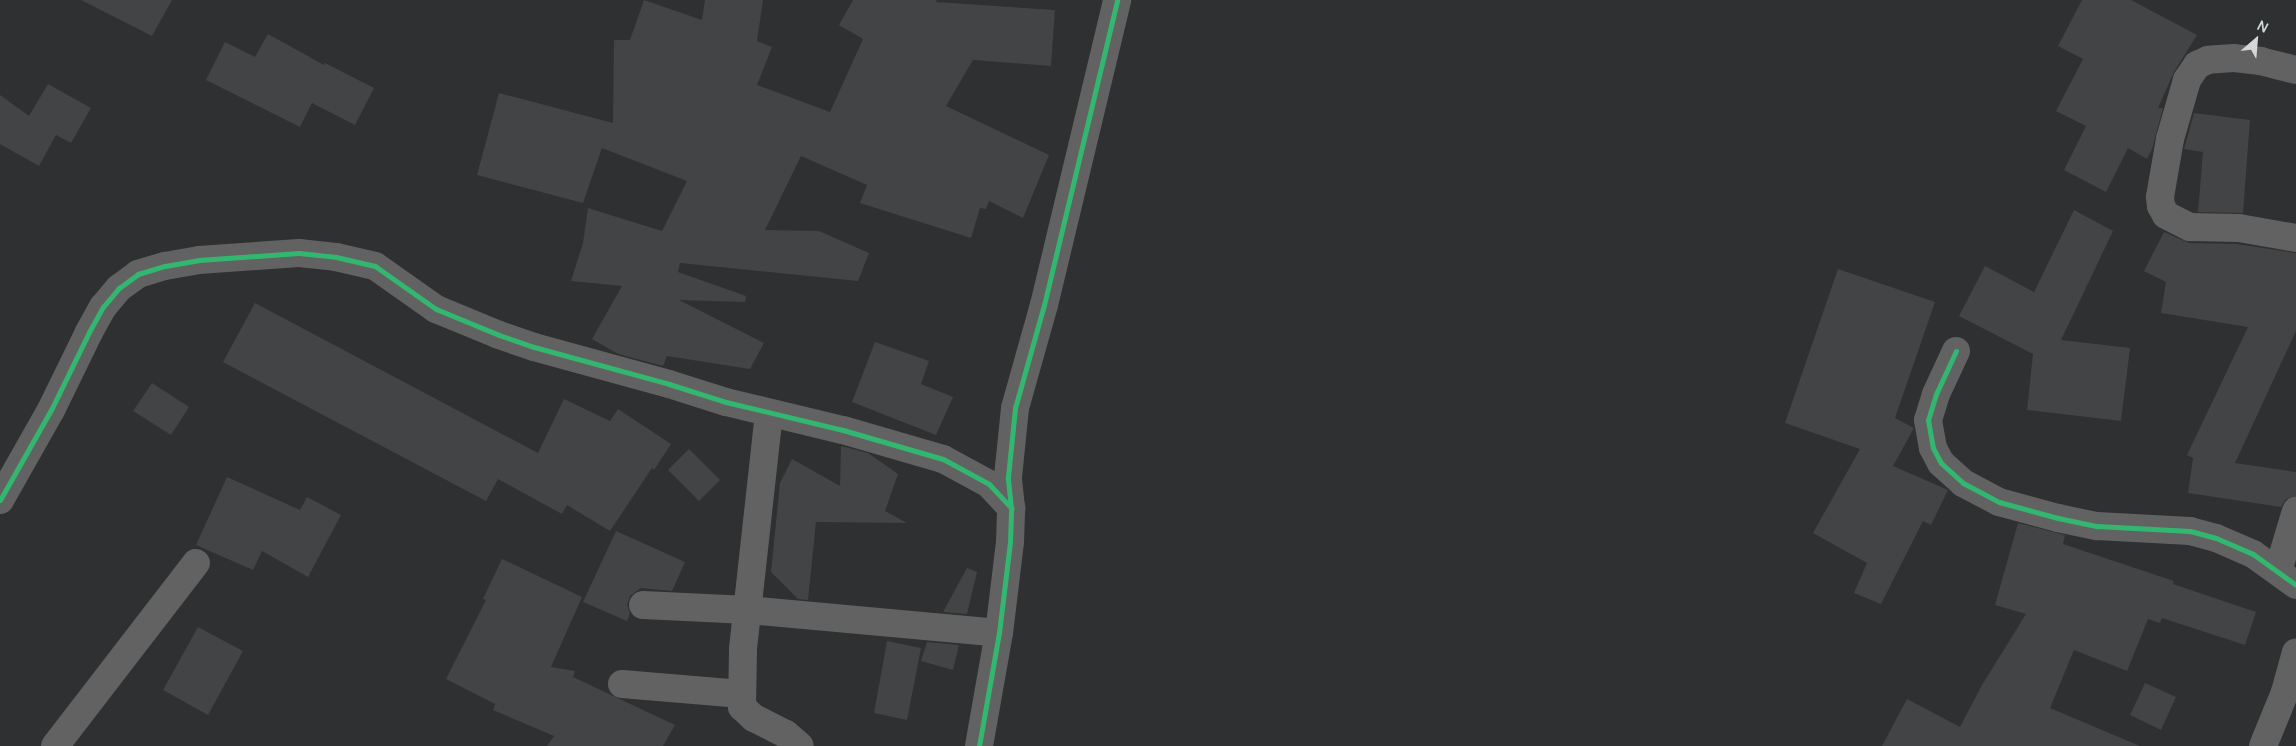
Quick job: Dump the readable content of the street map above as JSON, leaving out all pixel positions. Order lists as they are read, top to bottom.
{
  "north": "top right"
}
